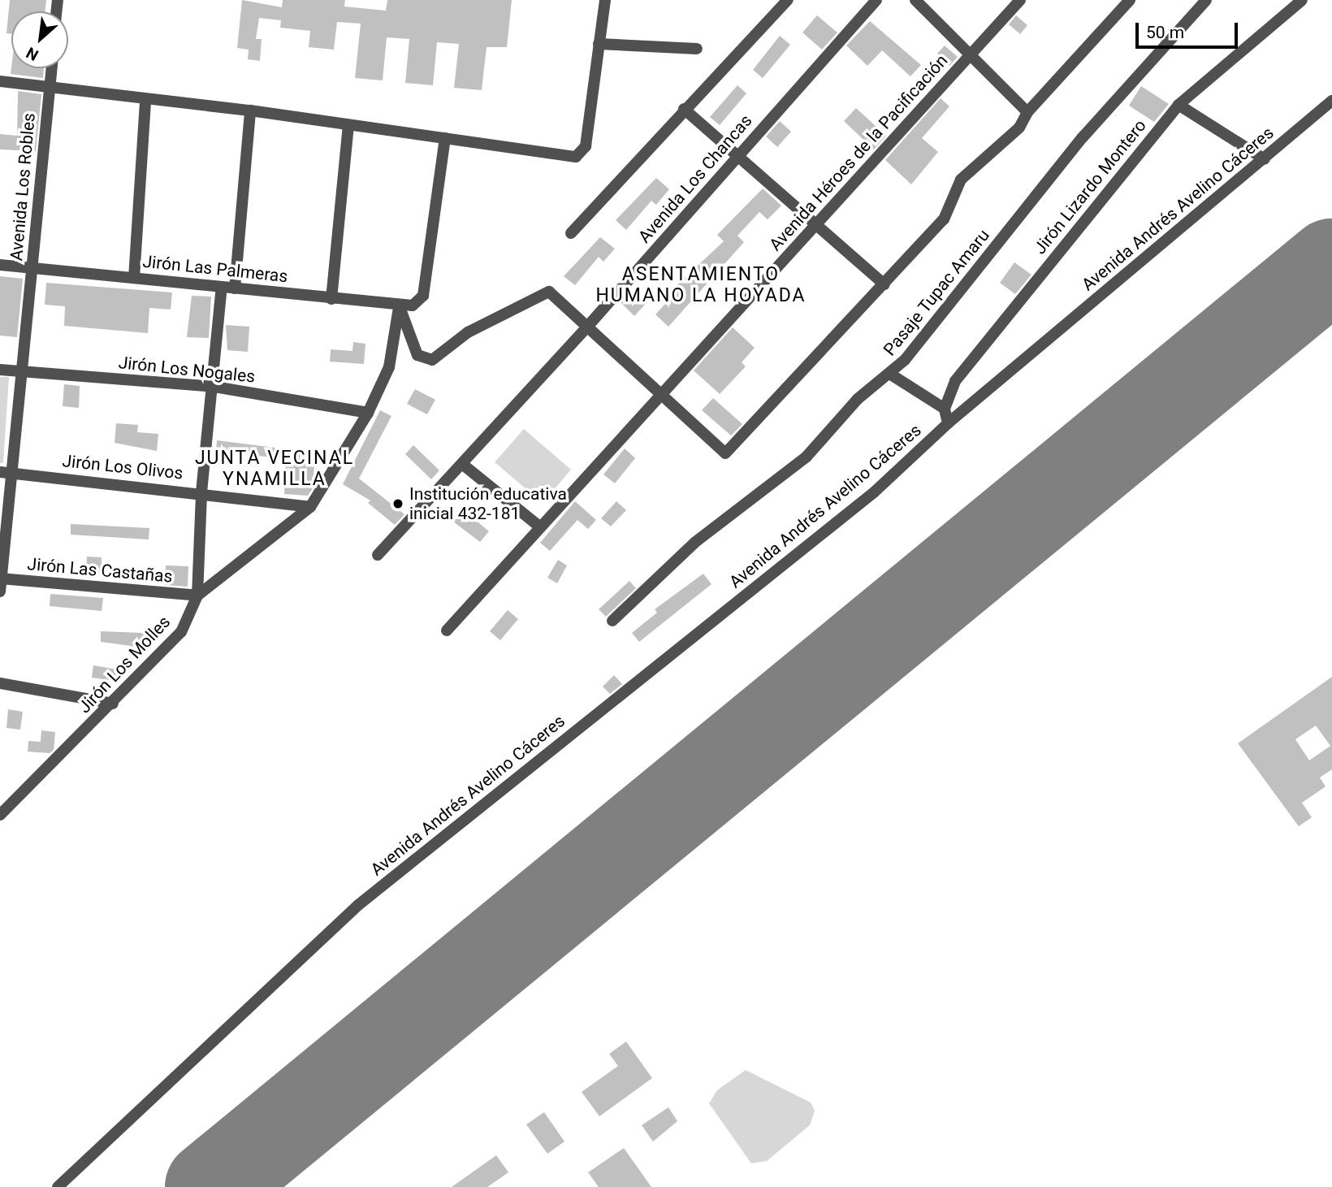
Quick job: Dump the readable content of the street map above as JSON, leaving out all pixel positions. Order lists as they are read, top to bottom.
{
  "streets": {
    "street": [
      "Avenida Héroes de la Pacificación",
      "Avenida Los Chancas",
      "Avenida Los Robles",
      "Jirón Lizardo Montero",
      "Avenida Andrés Avelino Cáceres",
      "Jirón Las Palmeras",
      "Pasaje Tupac Amaru",
      "Jirón Los Nogales",
      "Jirón Los Olivos",
      "Jirón Las Castañas",
      "Jirón Los Molles"
    ]
  },
  "crossings": [
    ["Avenida Los Robles", "Jirón Las Palmeras"],
    ["Avenida Los Robles", "Jirón Los Nogales"],
    ["Avenida Los Robles", "Jirón Los Olivos"],
    ["Avenida Los Robles", "Jirón Las Castañas"],
    ["Jirón Las Palmeras", "Jirón Los Molles"],
    ["Jirón Los Nogales", "Jirón Los Molles"],
    ["Jirón Los Olivos", "Jirón Los Molles"],
    ["Jirón Las Castañas", "Jirón Los Molles"]
  ],
  "districts": ["ASENTAMIENTO HUMANO LA HOYADA", "JUNTA VECINAL YNAMILLA"],
  "places": ["Institución educativa inicial 432-181"],
  "scale_bar": "50 m",
  "north": "bottom left"
}
